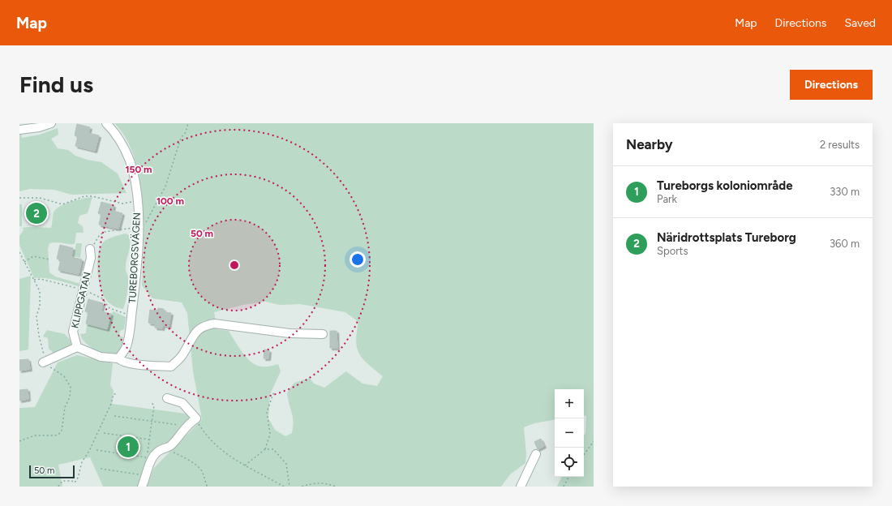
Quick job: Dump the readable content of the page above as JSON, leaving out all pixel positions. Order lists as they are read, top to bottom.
{
  "streets": {
    "street": ["TUREBORGSVÄGEN", "KLIPPGATAN"]
  },
  "scale_bar": "50 m",
  "page": {
    "header": "Map",
    "nav": ["Map", "Directions", "Saved"],
    "buttons": "Directions",
    "title": "Find us",
    "heading": ["Nearby", "2 results"],
    "list": [
      {
        "mark": "1",
        "name": "Tureborgs koloniområde",
        "note": "Park",
        "value": "330 m"
      },
      {
        "mark": "2",
        "name": "Näridrottsplats Tureborg",
        "note": "Sports",
        "value": "360 m"
      }
    ],
    "pins": ["2", "1"],
    "map_buttons": ["+", "−"],
    "scale": "50 m"
  },
  "rings": ["150 m", "100 m", "50 m"]
}
